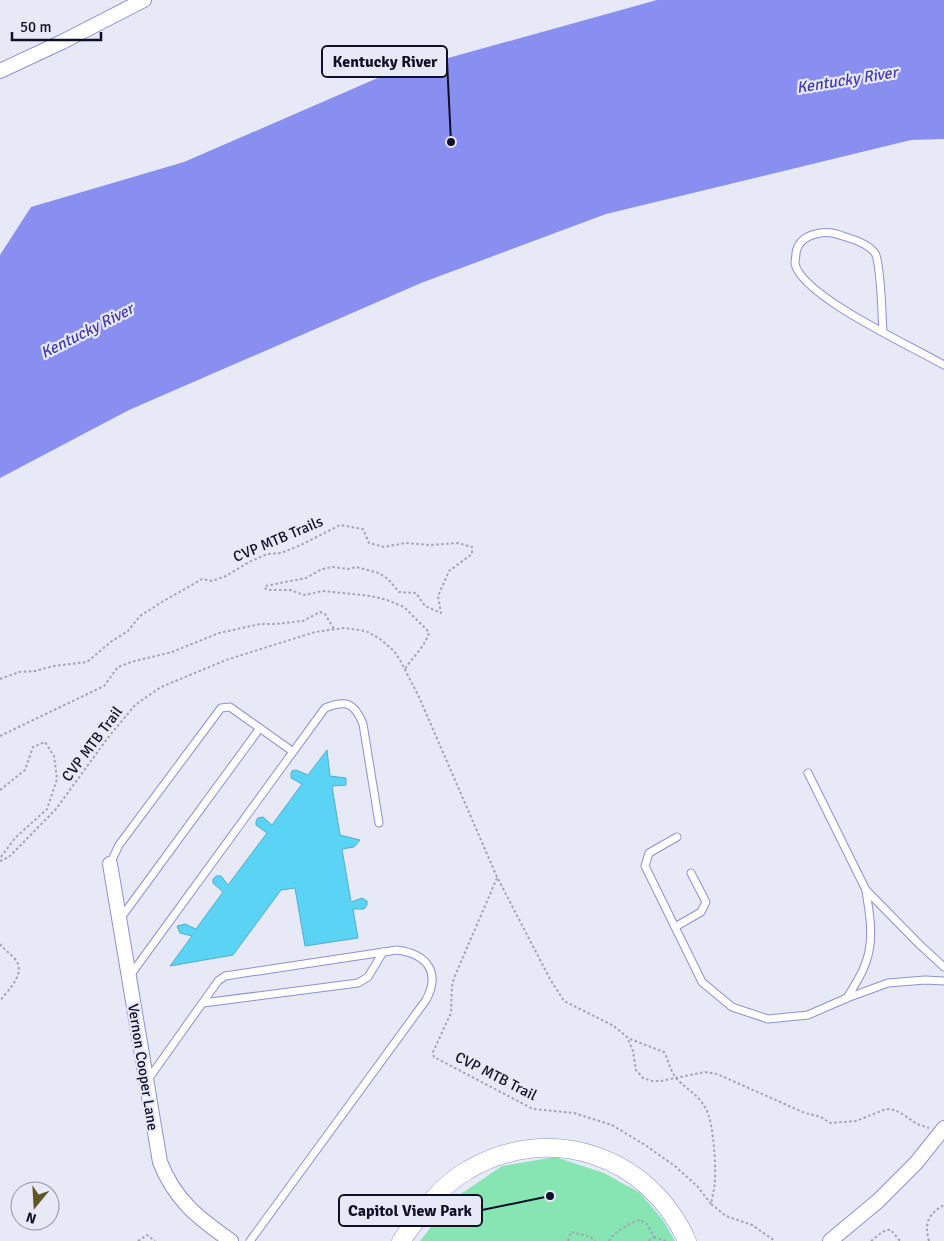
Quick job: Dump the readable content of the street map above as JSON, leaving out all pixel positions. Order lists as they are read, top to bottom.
{
  "streets": {
    "street": ["Vernon Cooper Lane"],
    "path": ["CVP MTB Trails", "CVP MTB Trail"]
  },
  "crossings": [
    ["CVP MTB Trails", "CVP MTB Trail"]
  ],
  "water": ["Kentucky River"],
  "places": ["Kentucky River", "Capitol View Park"],
  "scale_bar": "50 m",
  "north": "bottom"
}
